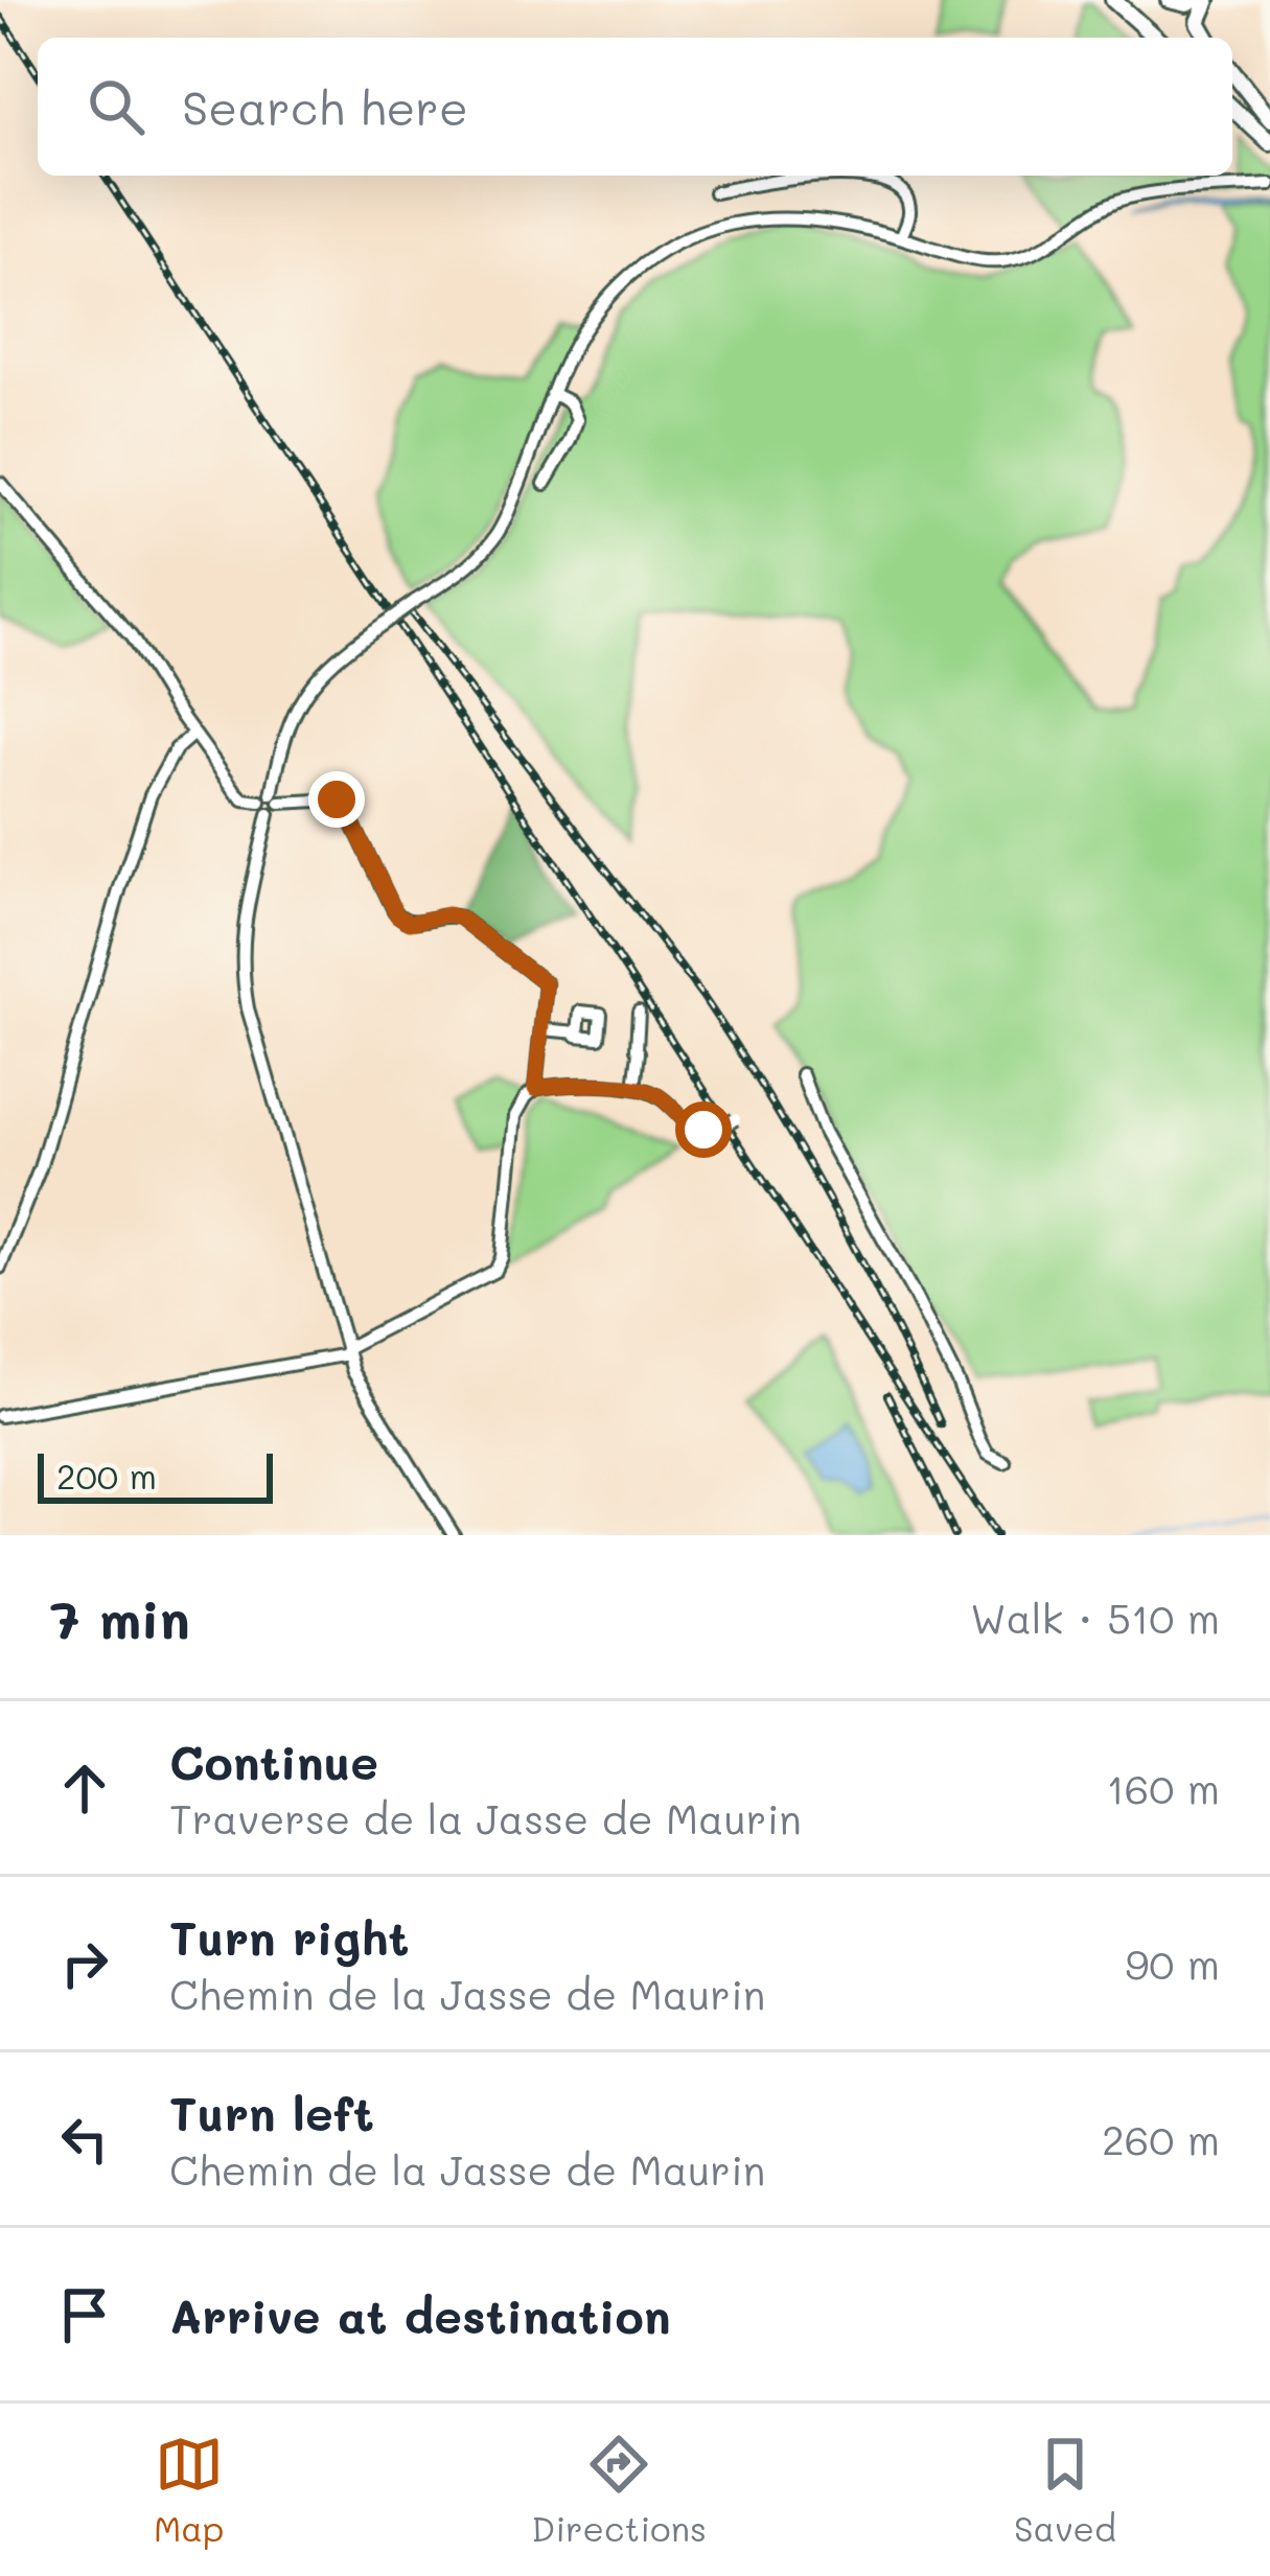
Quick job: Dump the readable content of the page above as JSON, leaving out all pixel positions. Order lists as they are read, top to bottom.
{
  "scale_bar": "200 m",
  "page": {
    "search": "Search here",
    "scale": "200 m",
    "heading": ["7 min", "Walk · 510 m"],
    "list": [
      ["Continue", "Traverse de la Jasse de Maurin", "160 m"],
      ["Turn right", "Chemin de la Jasse de Maurin", "90 m"],
      ["Turn left", "Chemin de la Jasse de Maurin", "260 m"],
      "Arrive at destination"
    ],
    "nav": ["Map", "Directions", "Saved"]
  }
}
